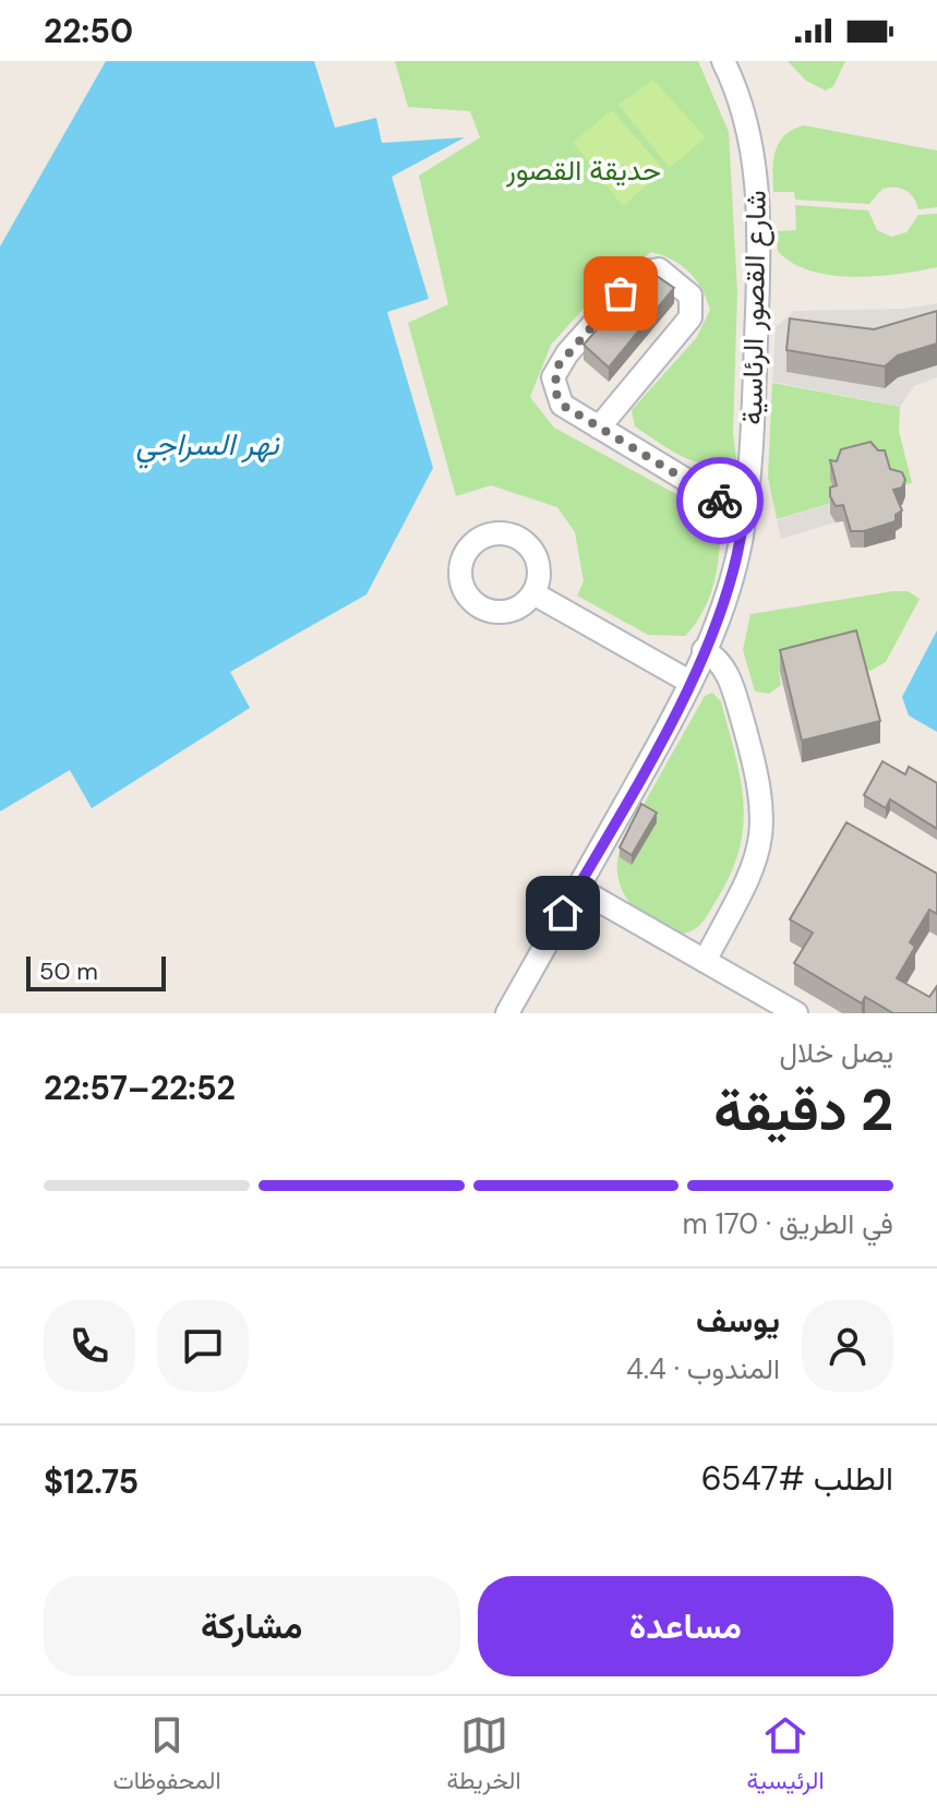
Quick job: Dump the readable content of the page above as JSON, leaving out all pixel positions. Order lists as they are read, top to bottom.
{
  "streets": {
    "street": ["شارع القصور الرئاسية"]
  },
  "water": ["نهر السراجي"],
  "parks": ["حديقة القصور"],
  "scale_bar": "50 m",
  "page": {
    "status": "22:50",
    "scale": "50 m",
    "heading": ["2 دقيقة", "يصل خلال", "22:52–22:57"],
    "panel": [
      "يوسف",
      "المندوب · 4.4",
      "الطلب #6547",
      "$12.75"
    ],
    "bar": "في الطريق · 170 m",
    "buttons": ["مساعدة", "مشاركة"],
    "tabs": ["الرئيسية", "الخريطة", "المحفوظات"]
  }
}
